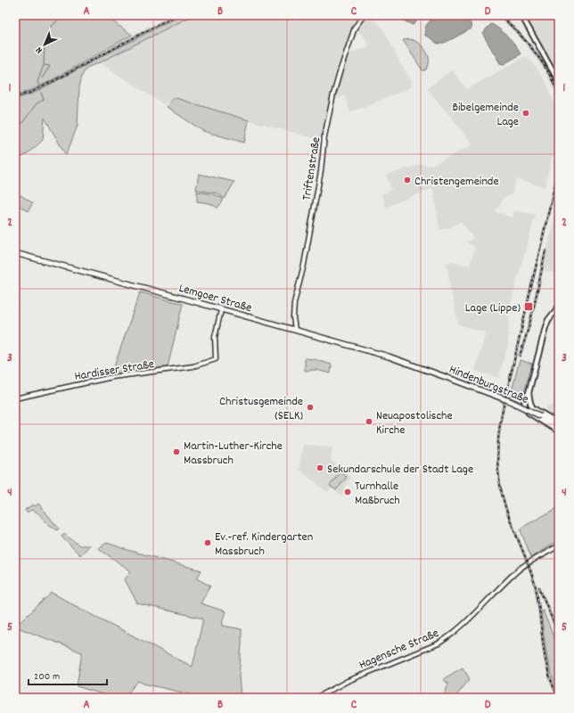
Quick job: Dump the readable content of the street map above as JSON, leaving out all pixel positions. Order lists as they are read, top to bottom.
{
  "streets": {
    "main road": ["Lemgoer Straße", "Hindenburgstraße"],
    "street": ["Triftenstraße", "Hardisser Straße", "Hagensche Straße"]
  },
  "crossings": [
    ["Triftenstraße", "Lemgoer Straße"],
    ["Lemgoer Straße", "Hardisser Straße"],
    ["Lemgoer Straße", "Hindenburgstraße"]
  ],
  "places": {
    "other": [
      "Bibelgemeinde Lage",
      "Christengemeinde",
      "Christusgemeinde (SELK)",
      "Neuapostolische Kirche",
      "Martin-Luther-Kirche Massbruch",
      "Sekundarschule der Stadt Lage",
      "Turnhalle Maßbruch",
      "Ev.-ref. Kindergarten Massbruch"
    ],
    "transit": ["Lage (Lippe)"]
  },
  "scale_bar": "200 m",
  "north": "bottom left",
  "grid": {
    "columns": [
      "A",
      "B",
      "C",
      "D"
    ],
    "rows": [
      "1",
      "2",
      "3",
      "4",
      "5"
    ]
  }
}
